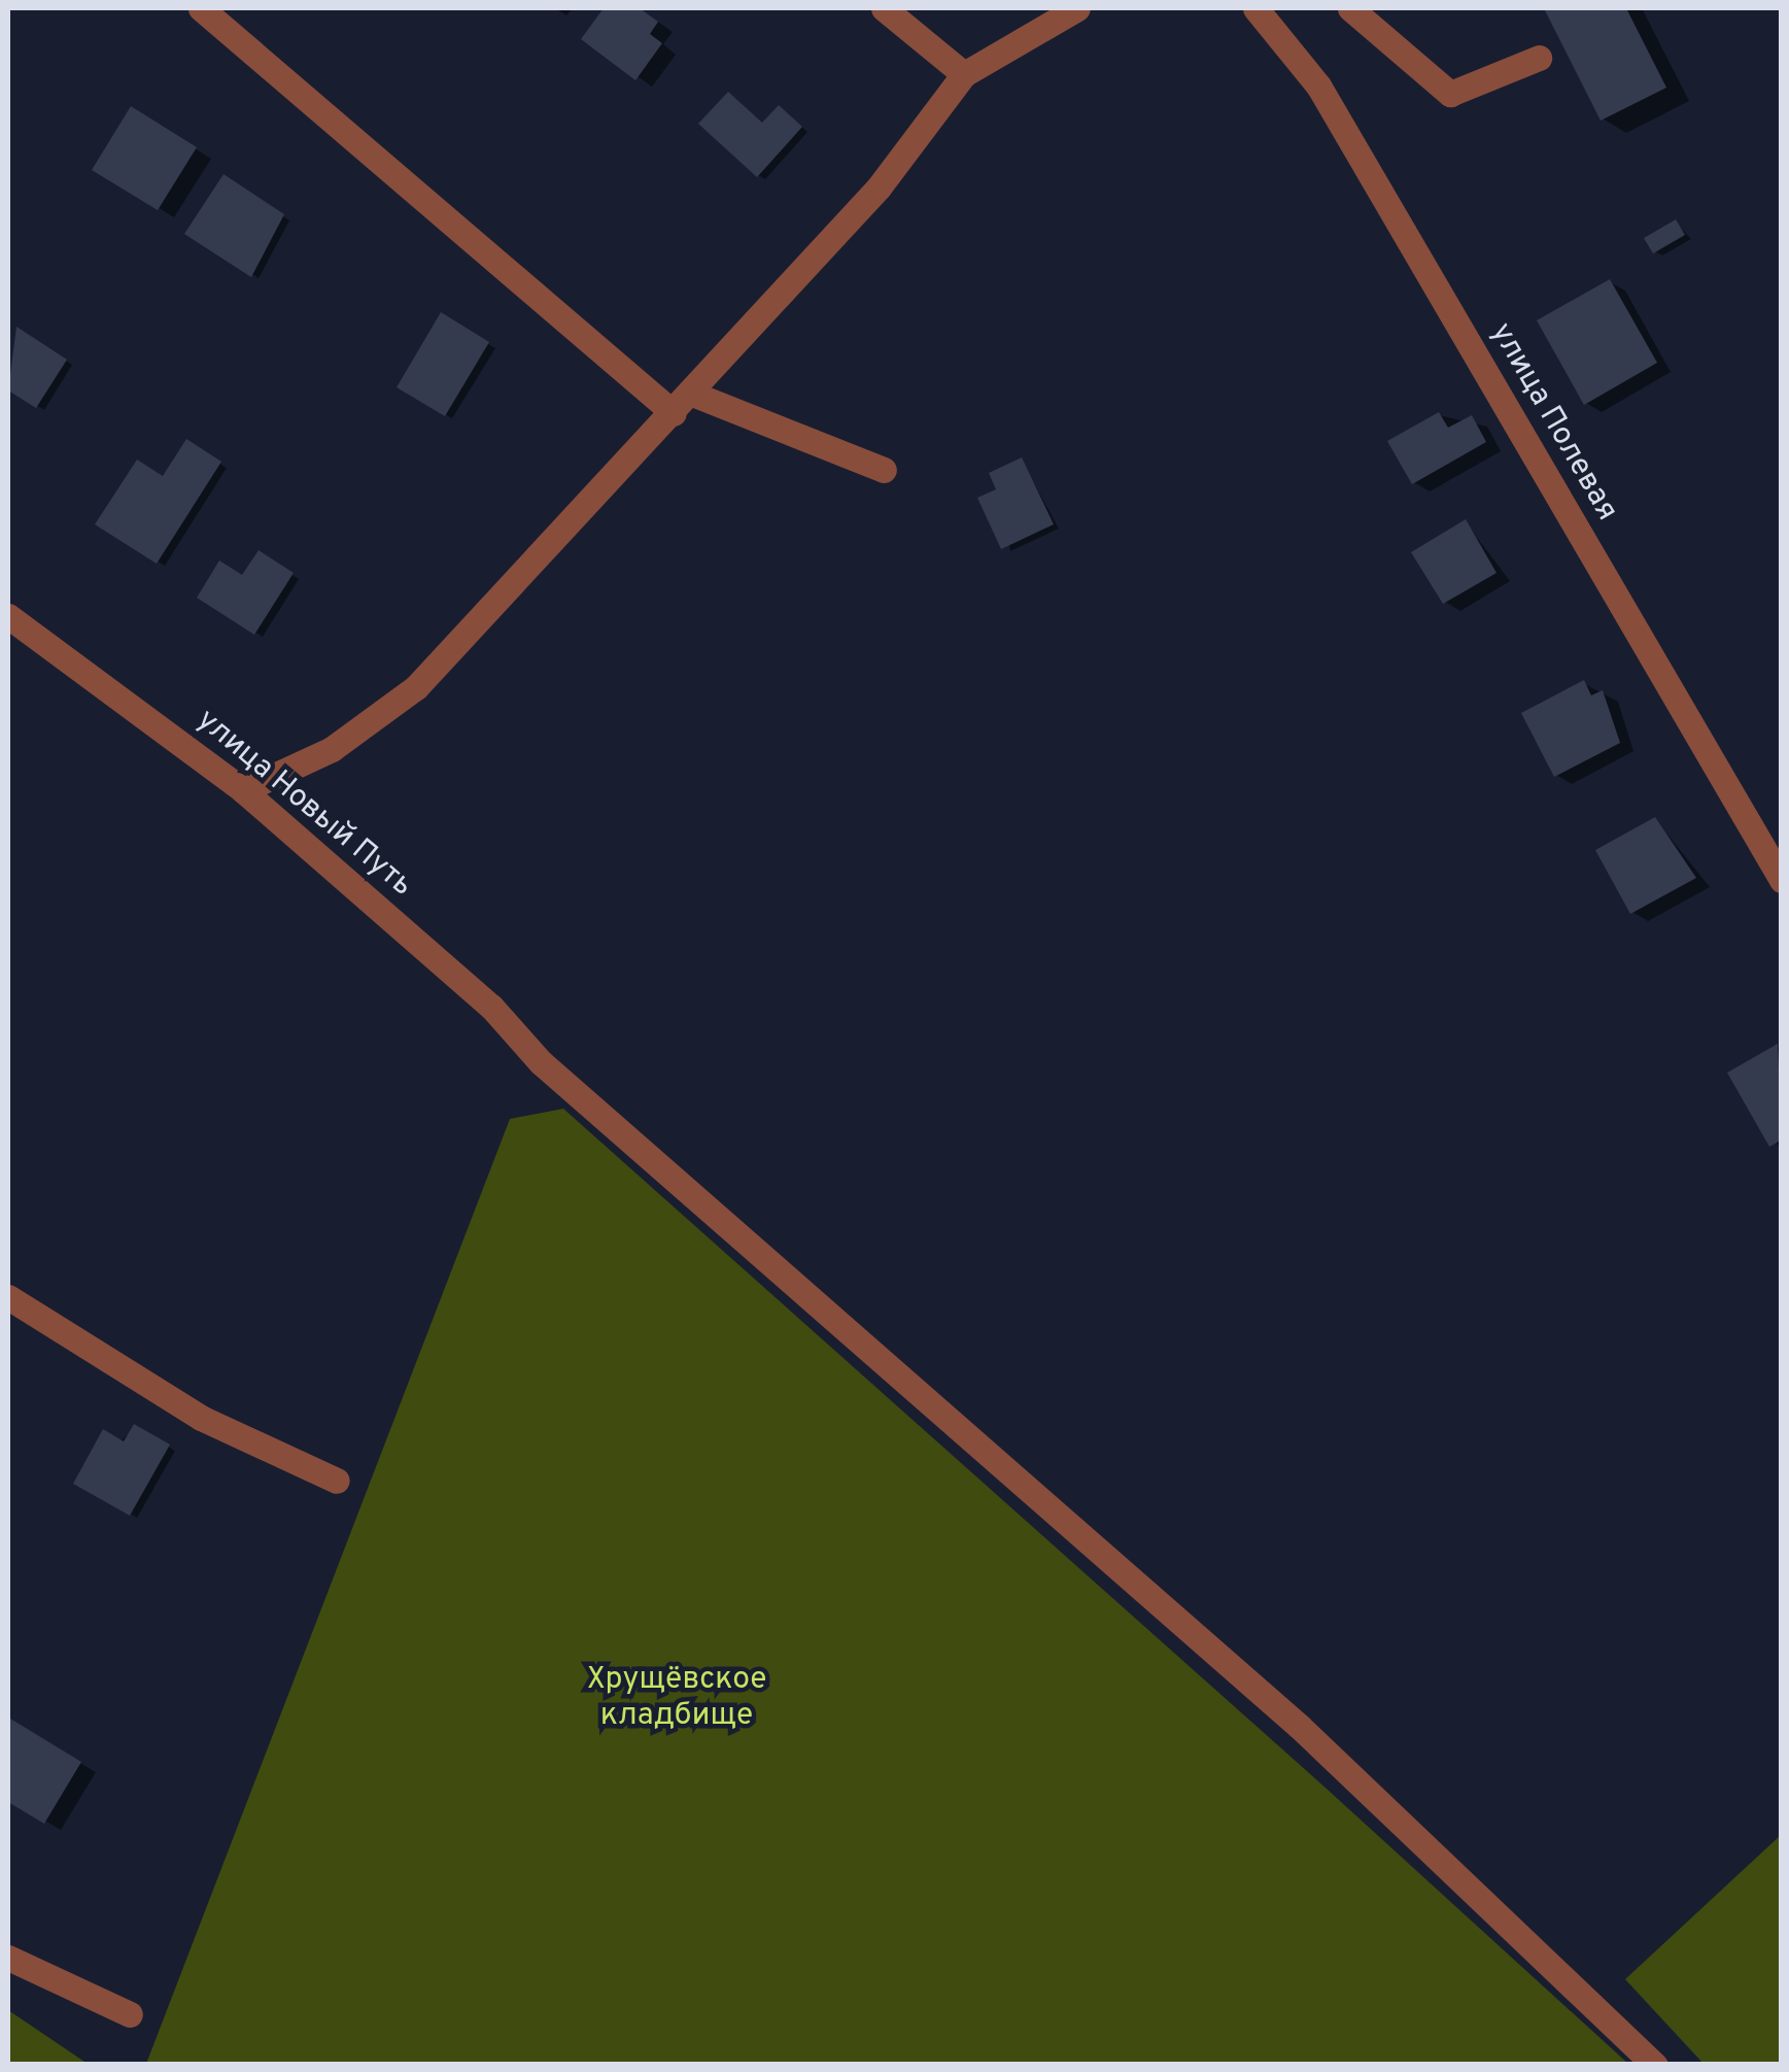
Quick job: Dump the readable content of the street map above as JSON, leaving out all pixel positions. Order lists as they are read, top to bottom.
{
  "streets": {
    "street": ["улица Полевая", "улица Новый Путь"]
  },
  "parks": ["Хрущёвское кладбище"]
}
